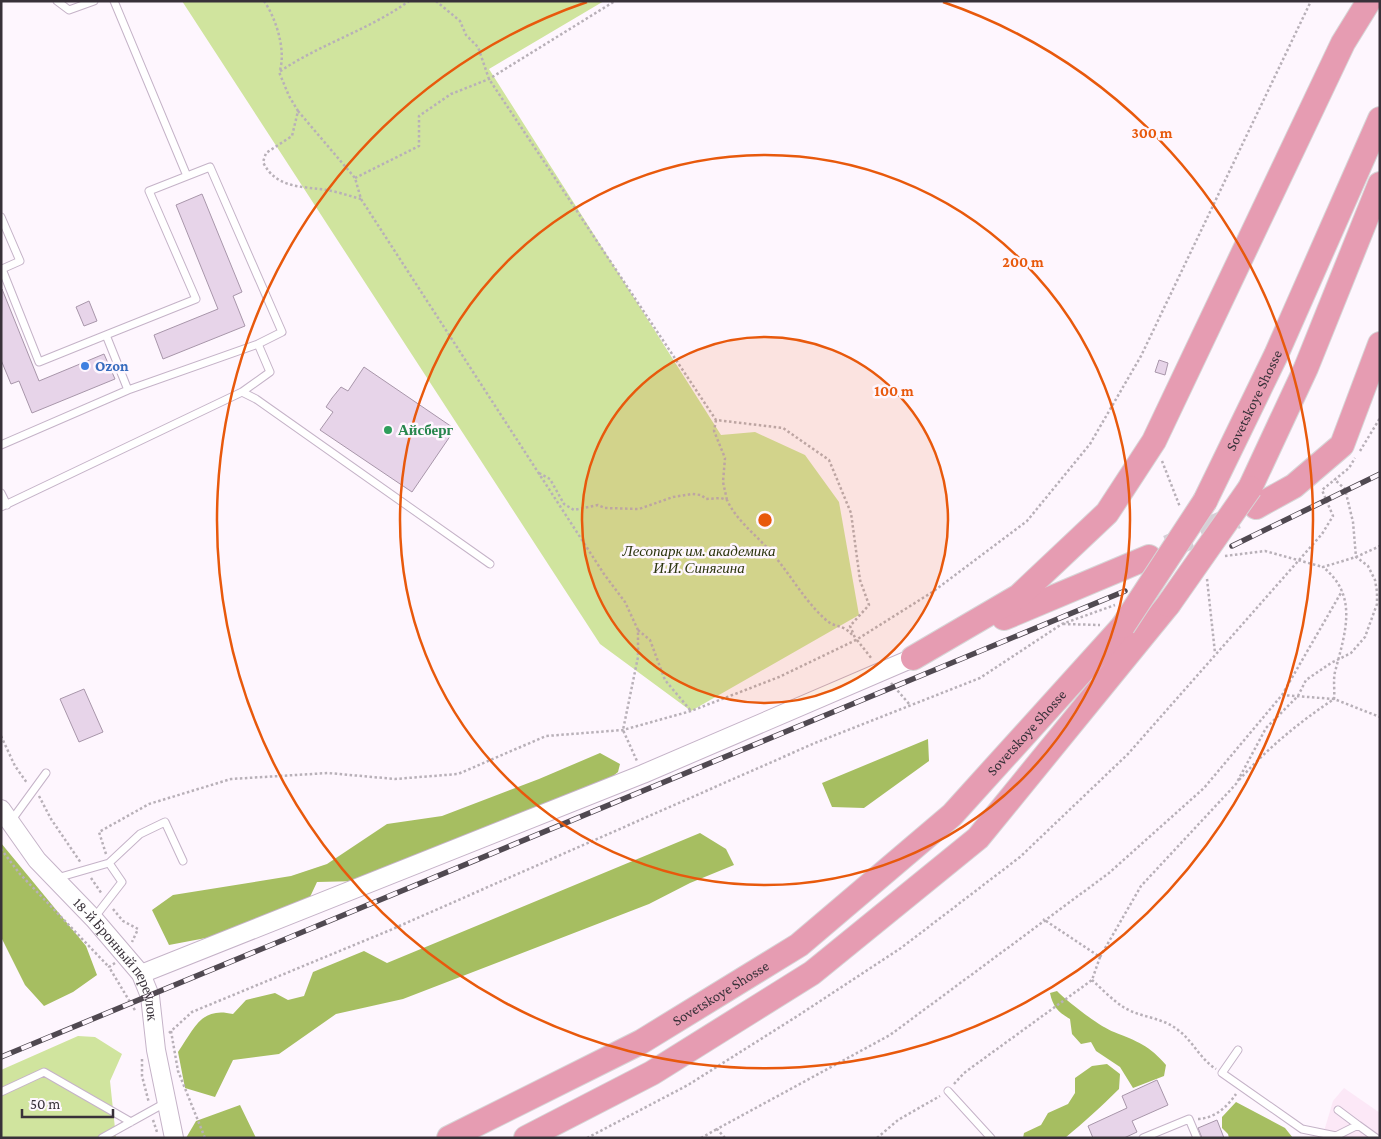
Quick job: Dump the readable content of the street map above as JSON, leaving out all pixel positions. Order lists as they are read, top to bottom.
{
  "streets": {
    "highway": ["Sovetskoye Shosse"],
    "street": ["18-й Бронный переулок"]
  },
  "parks": ["Лесопарк им. академика И.И. Синягина"],
  "places": ["Ozon", "Айсберг"],
  "scale_bar": "50 m",
  "rings": ["300 m", "200 m", "100 m"]
}
